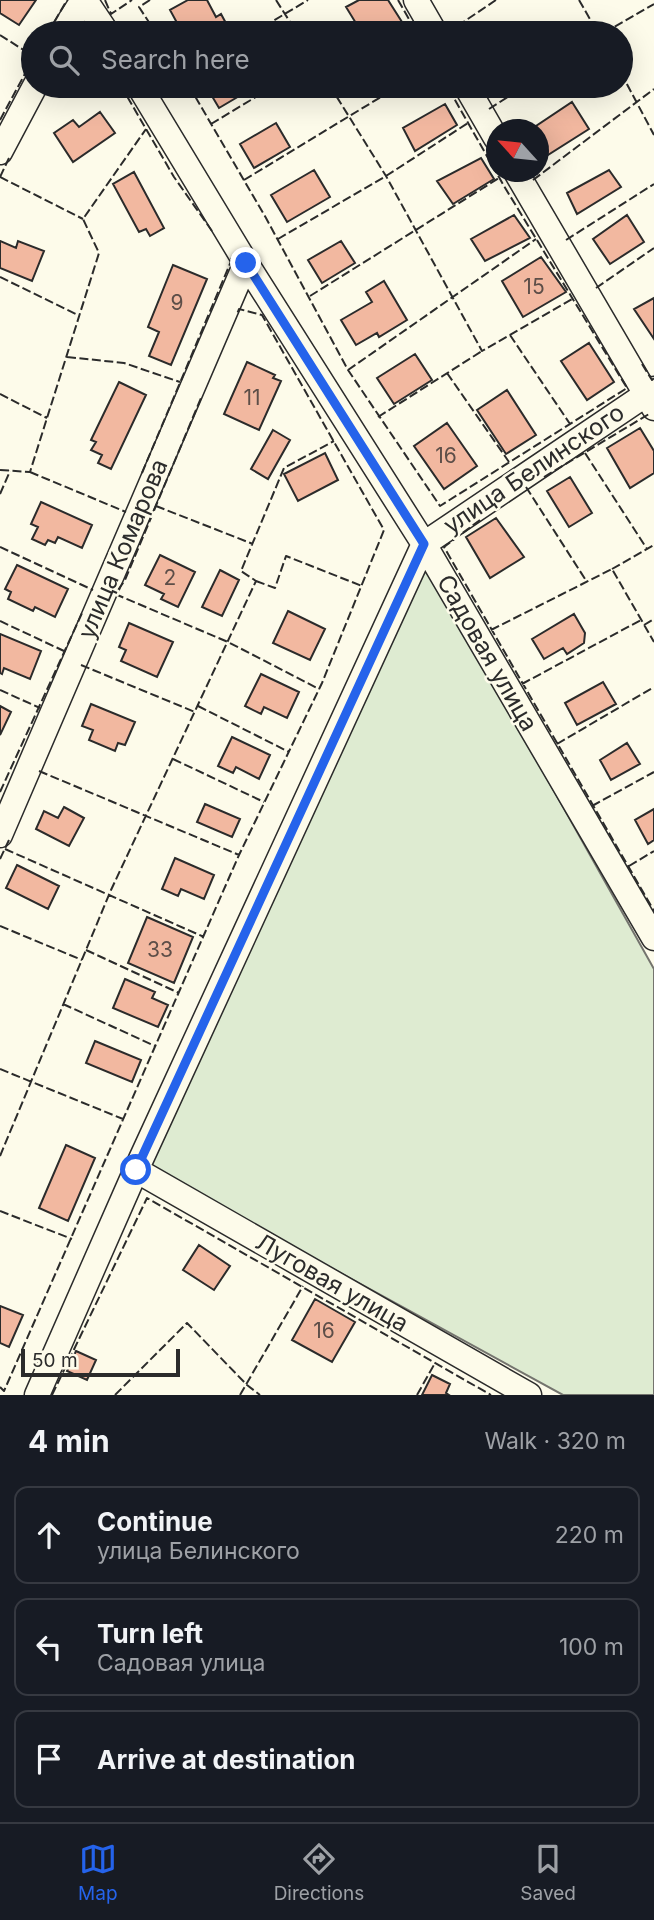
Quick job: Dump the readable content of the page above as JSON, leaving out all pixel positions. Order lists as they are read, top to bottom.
{
  "streets": {
    "street": [
      "улица Белинского",
      "улица Комарова",
      "Садовая улица",
      "Луговая улица"
    ]
  },
  "crossings": [
    ["улица Белинского", "Садовая улица"],
    ["улица Белинского", "Луговая улица"],
    ["улица Комарова", "Садовая улица"]
  ],
  "house_numbers": [
    "15",
    "9",
    "11",
    "16",
    "2",
    "33",
    "16"
  ],
  "scale_bar": "50 m",
  "north": "top left",
  "page": {
    "search": "Search here",
    "scale": "50 m",
    "heading": ["4 min", "Walk · 320 m"],
    "list": [
      ["Continue", "улица Белинского", "220 m"],
      ["Turn left", "Садовая улица", "100 m"],
      "Arrive at destination"
    ],
    "nav": ["Map", "Directions", "Saved"]
  }
}
